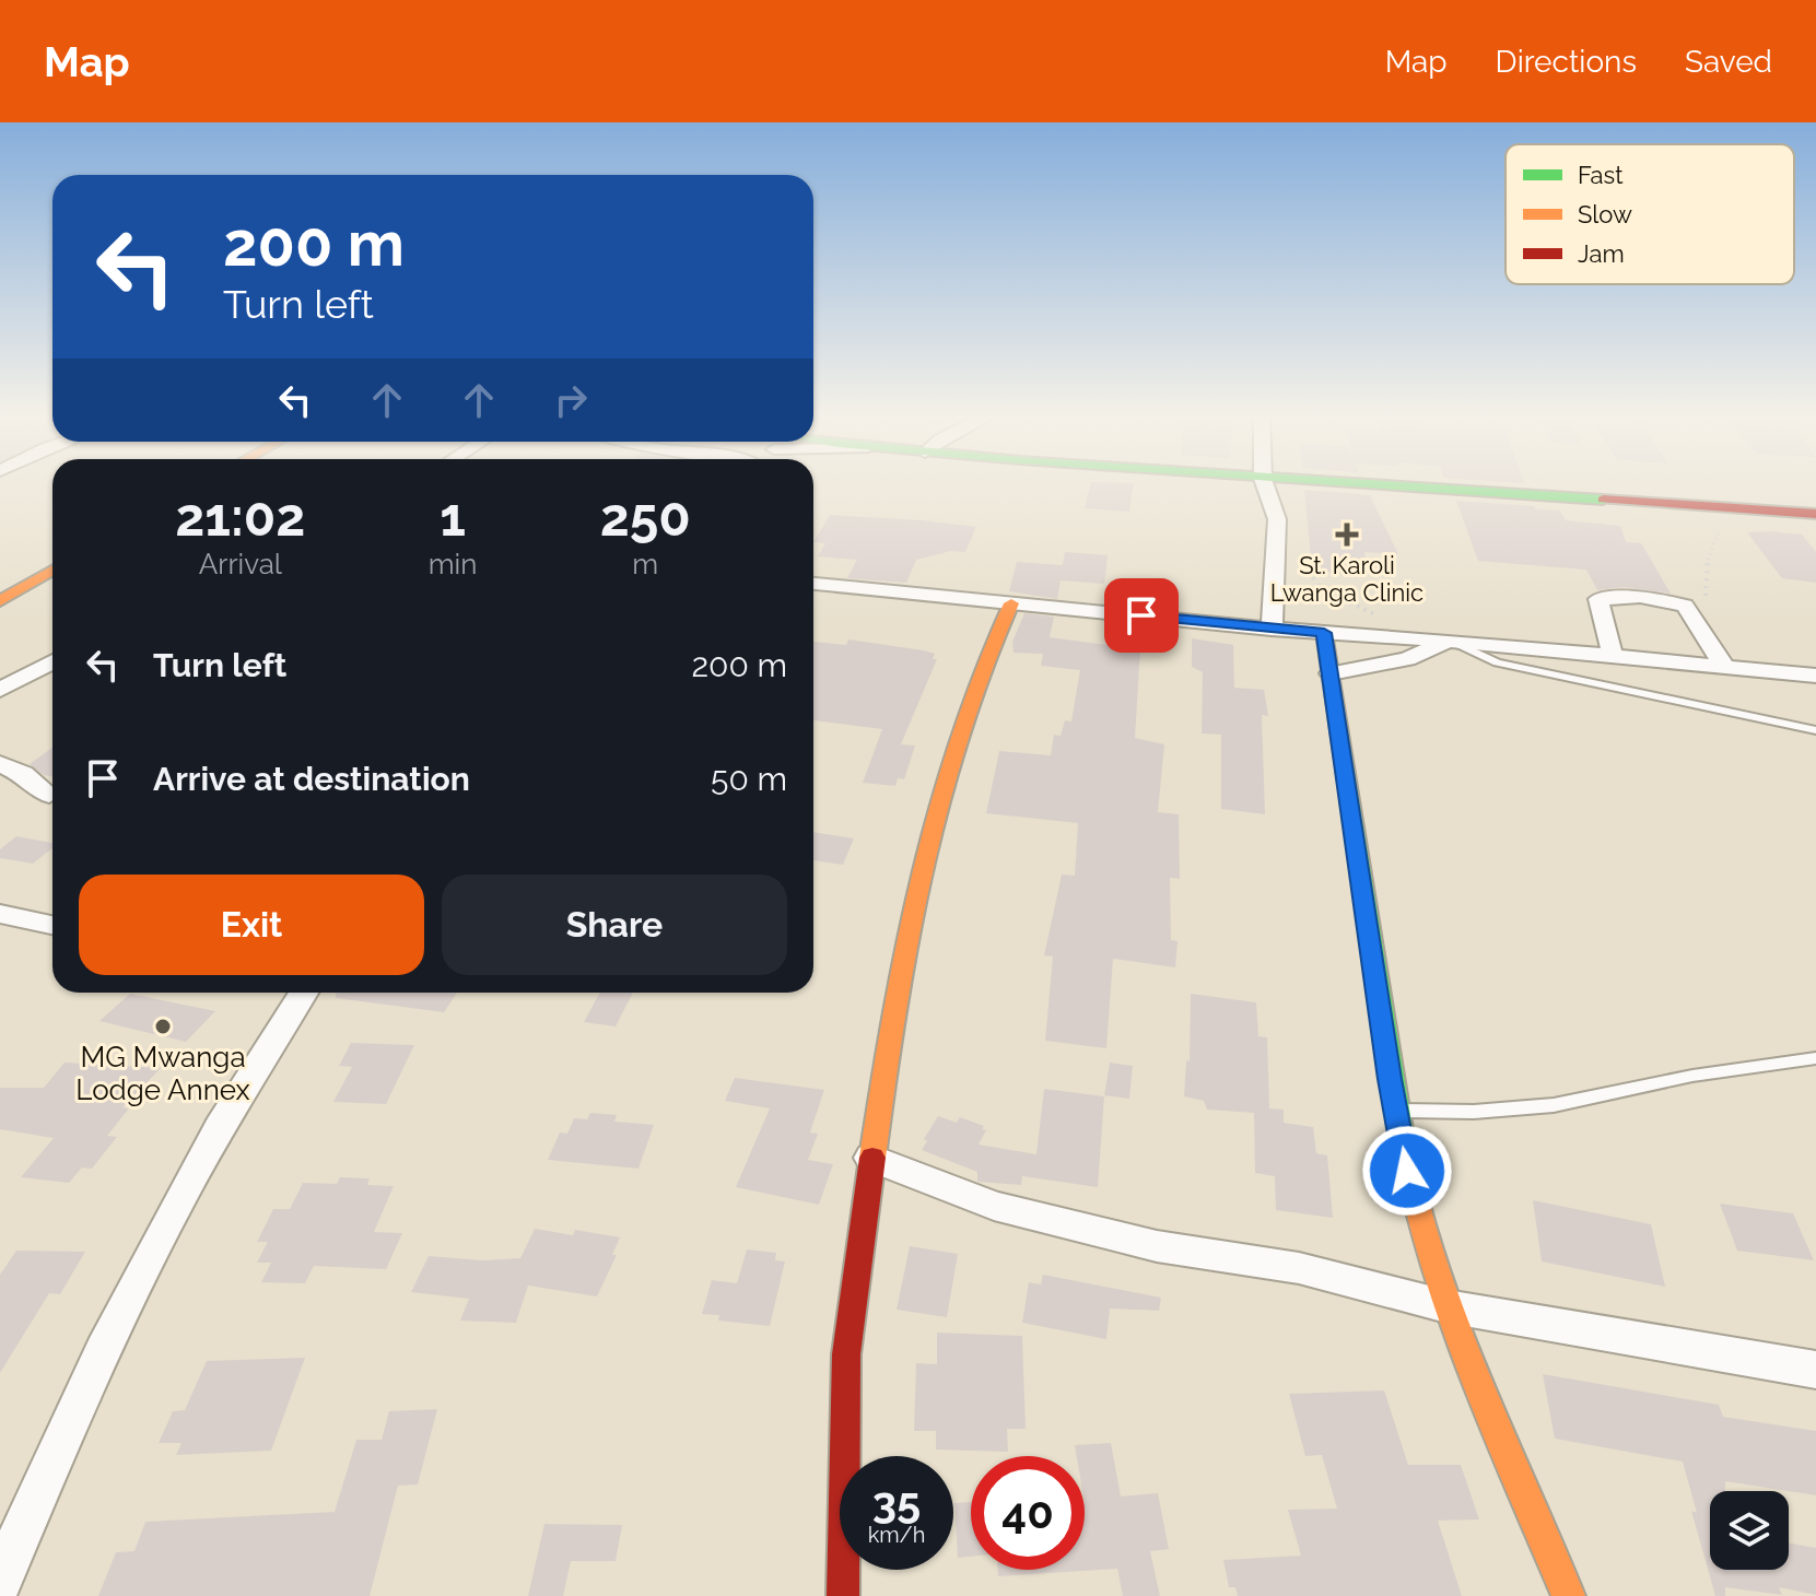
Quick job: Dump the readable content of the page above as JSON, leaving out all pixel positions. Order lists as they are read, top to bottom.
{
  "places": {
    "health": ["St. Karoli Lwanga Clinic"],
    "other": ["MG Mwanga Lodge Annex"]
  },
  "legend": ["Fast", "Slow", "Jam"],
  "page": {
    "header": "Map",
    "nav": ["Map", "Directions", "Saved"],
    "turn": ["200 m", "Turn left"],
    "eta": [
      "21:02",
      "Arrival",
      "1",
      "min",
      "250",
      "m"
    ],
    "list": [
      {
        "name": "Turn left",
        "value": "200 m"
      },
      {
        "name": "Arrive at destination",
        "value": "50 m"
      }
    ],
    "buttons": ["Exit", "Share"],
    "speed": "35 km/h",
    "limit": "40"
  }
}
